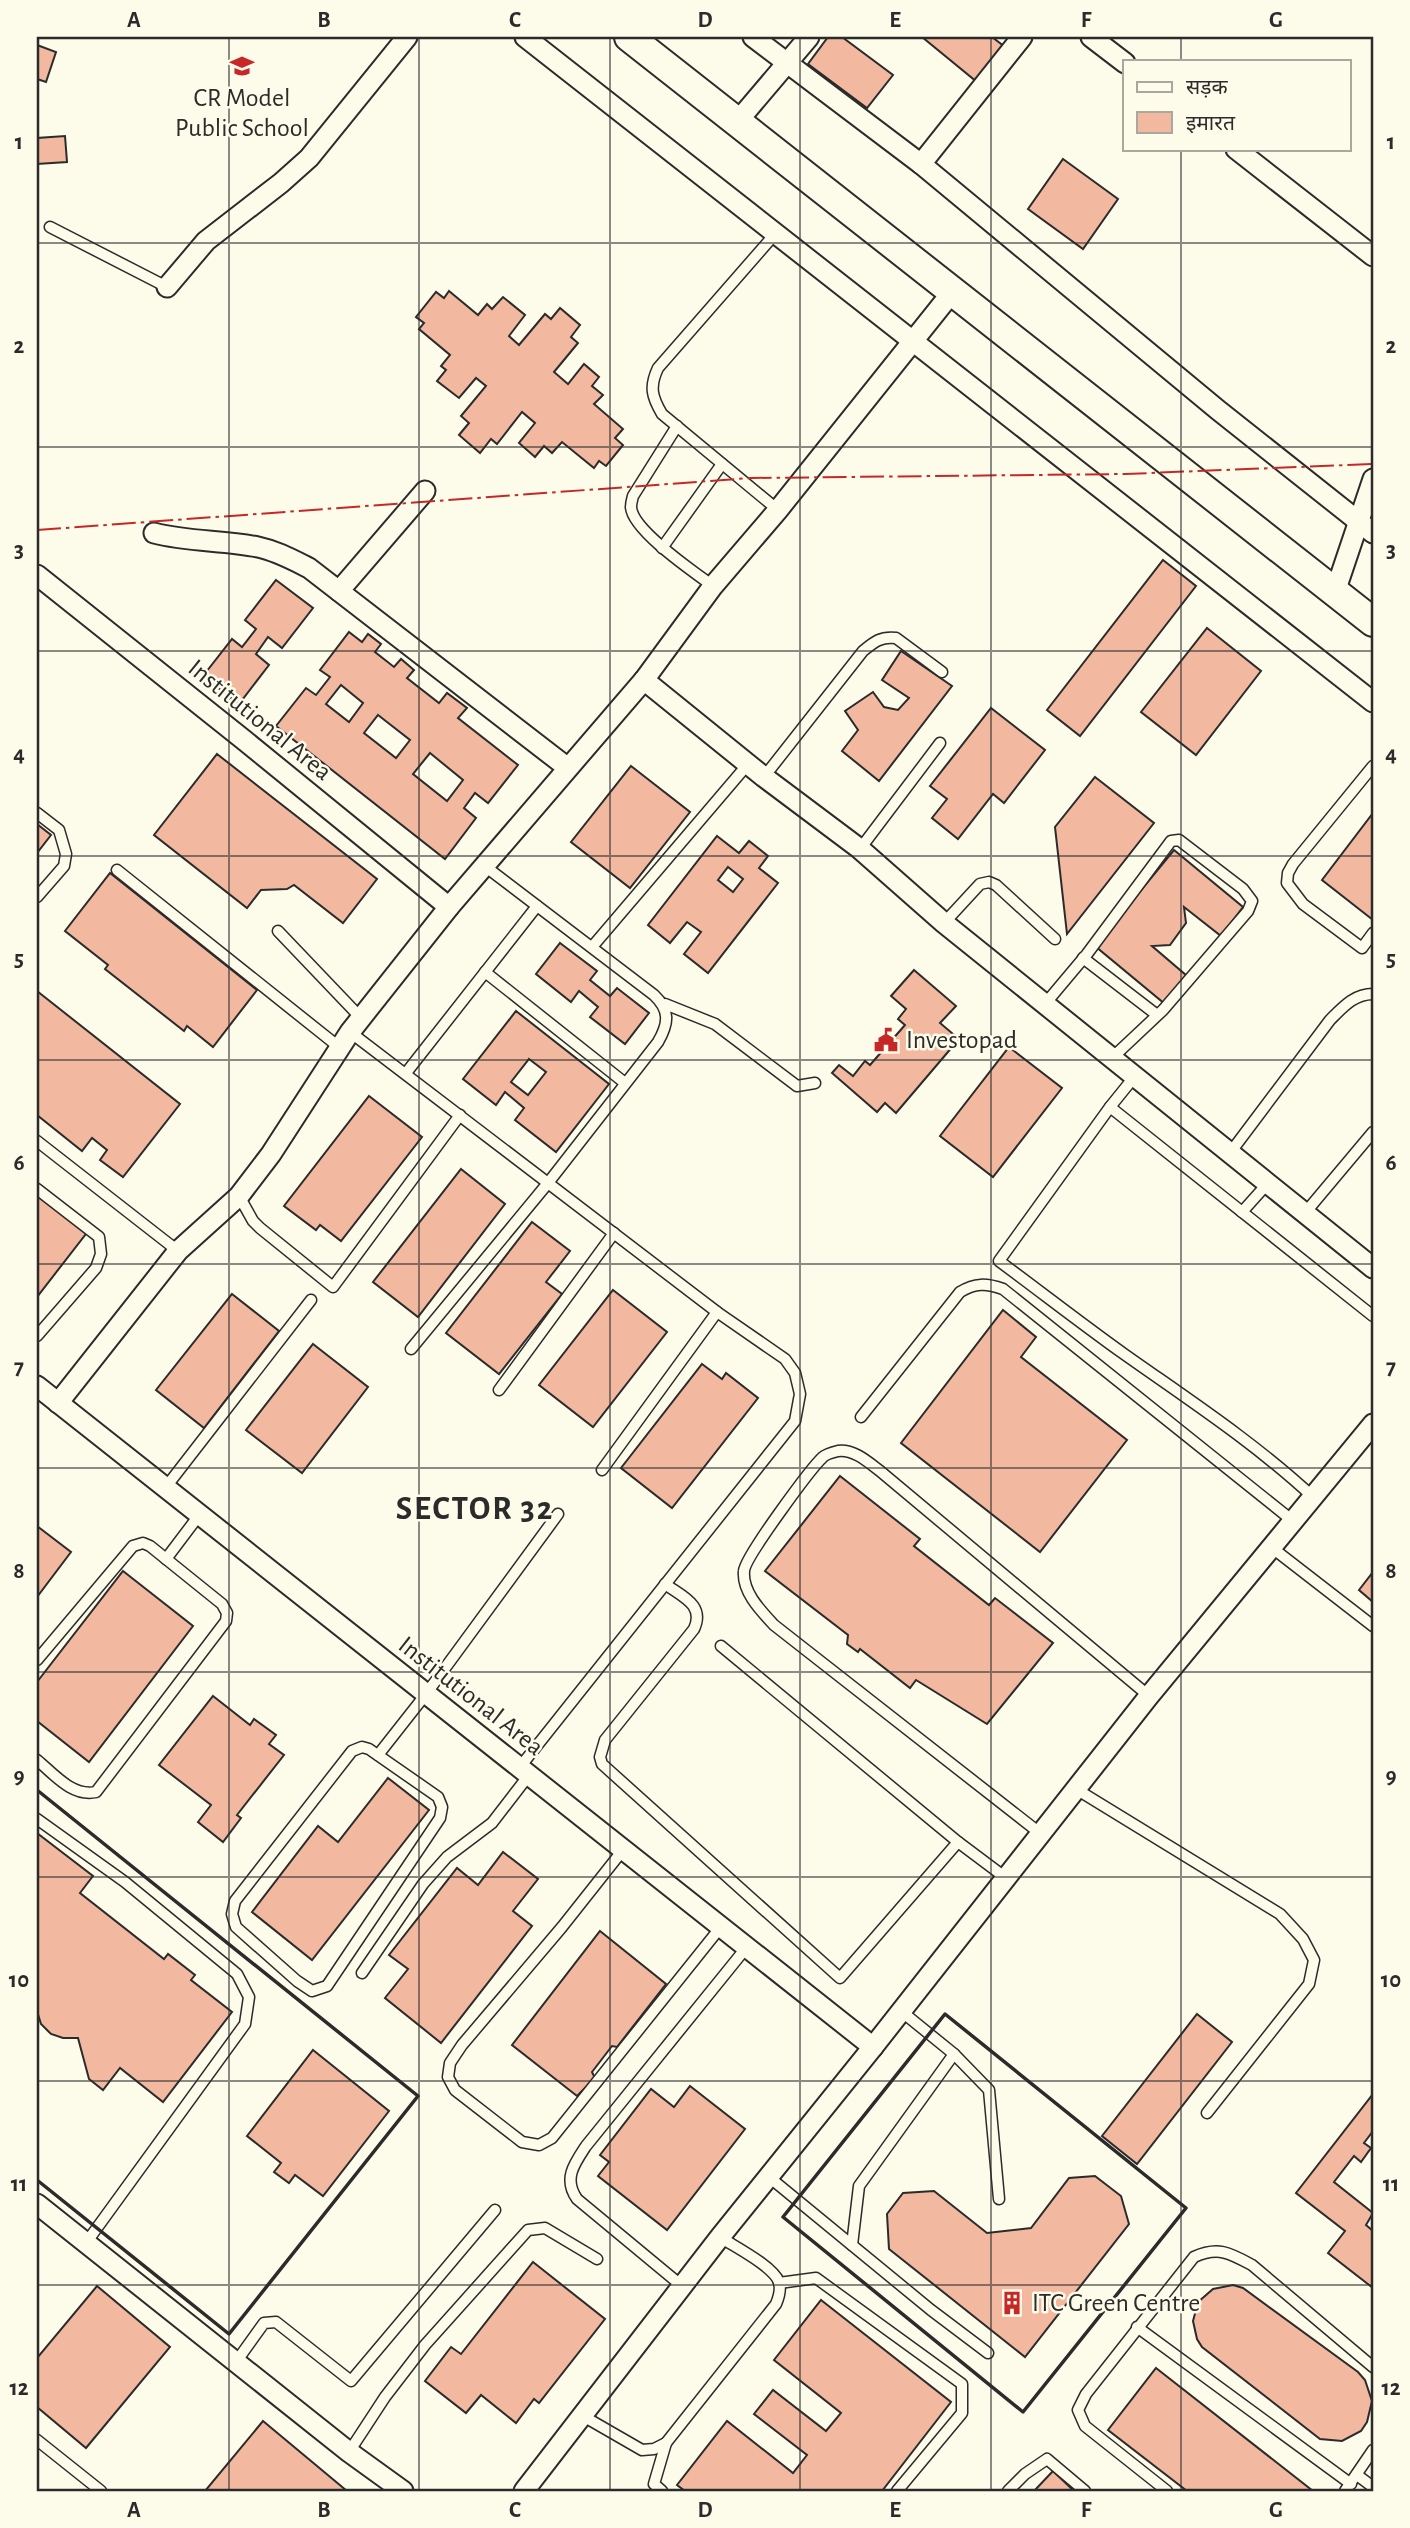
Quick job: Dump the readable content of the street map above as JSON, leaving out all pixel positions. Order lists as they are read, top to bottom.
{
  "streets": {
    "street": ["Institutional Area"]
  },
  "districts": ["SECTOR 32"],
  "places": {
    "school or university": ["CR Model Public School"],
    "public building": ["Investopad"],
    "building": ["ITC Green Centre"]
  },
  "legend": ["सड़क", "इमारत"],
  "grid": {
    "columns": [
      "A",
      "B",
      "C",
      "D",
      "E",
      "F",
      "G"
    ],
    "rows": [
      "1",
      "2",
      "3",
      "4",
      "5",
      "6",
      "7",
      "8",
      "9",
      "10",
      "11",
      "12"
    ]
  }
}
